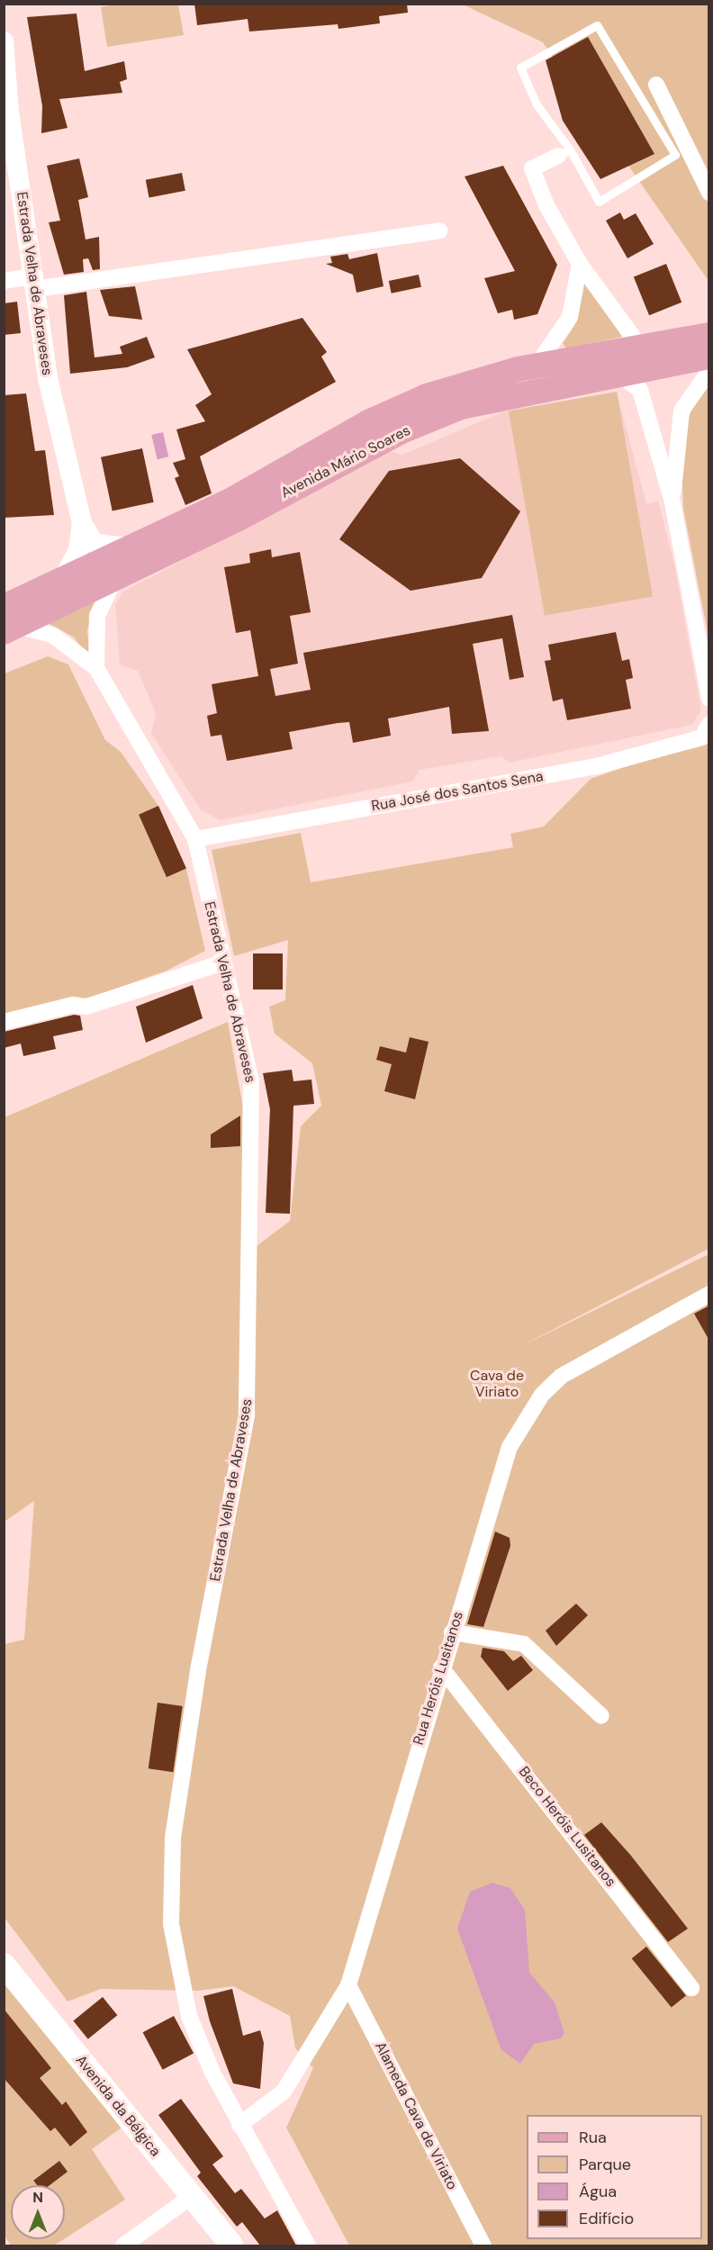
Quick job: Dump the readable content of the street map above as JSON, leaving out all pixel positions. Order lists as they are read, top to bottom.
{
  "streets": {
    "main road": ["Avenida Mário Soares", "Avenida da Bélgica"],
    "street": [
      "Estrada Velha de Abraveses",
      "Rua José dos Santos Sena",
      "Rua Heróis Lusitanos",
      "Beco Heróis Lusitanos",
      "Alameda Cava de Viriato"
    ]
  },
  "crossings": [
    ["Estrada Velha de Abraveses", "Rua José dos Santos Sena"],
    ["Estrada Velha de Abraveses", "Rua Heróis Lusitanos"],
    ["Rua Heróis Lusitanos", "Beco Heróis Lusitanos"],
    ["Rua Heróis Lusitanos", "Alameda Cava de Viriato"]
  ],
  "parks": ["Cava de Viriato"],
  "legend": [
    "Rua",
    "Parque",
    "Água",
    "Edifício"
  ],
  "north": "top"
}
